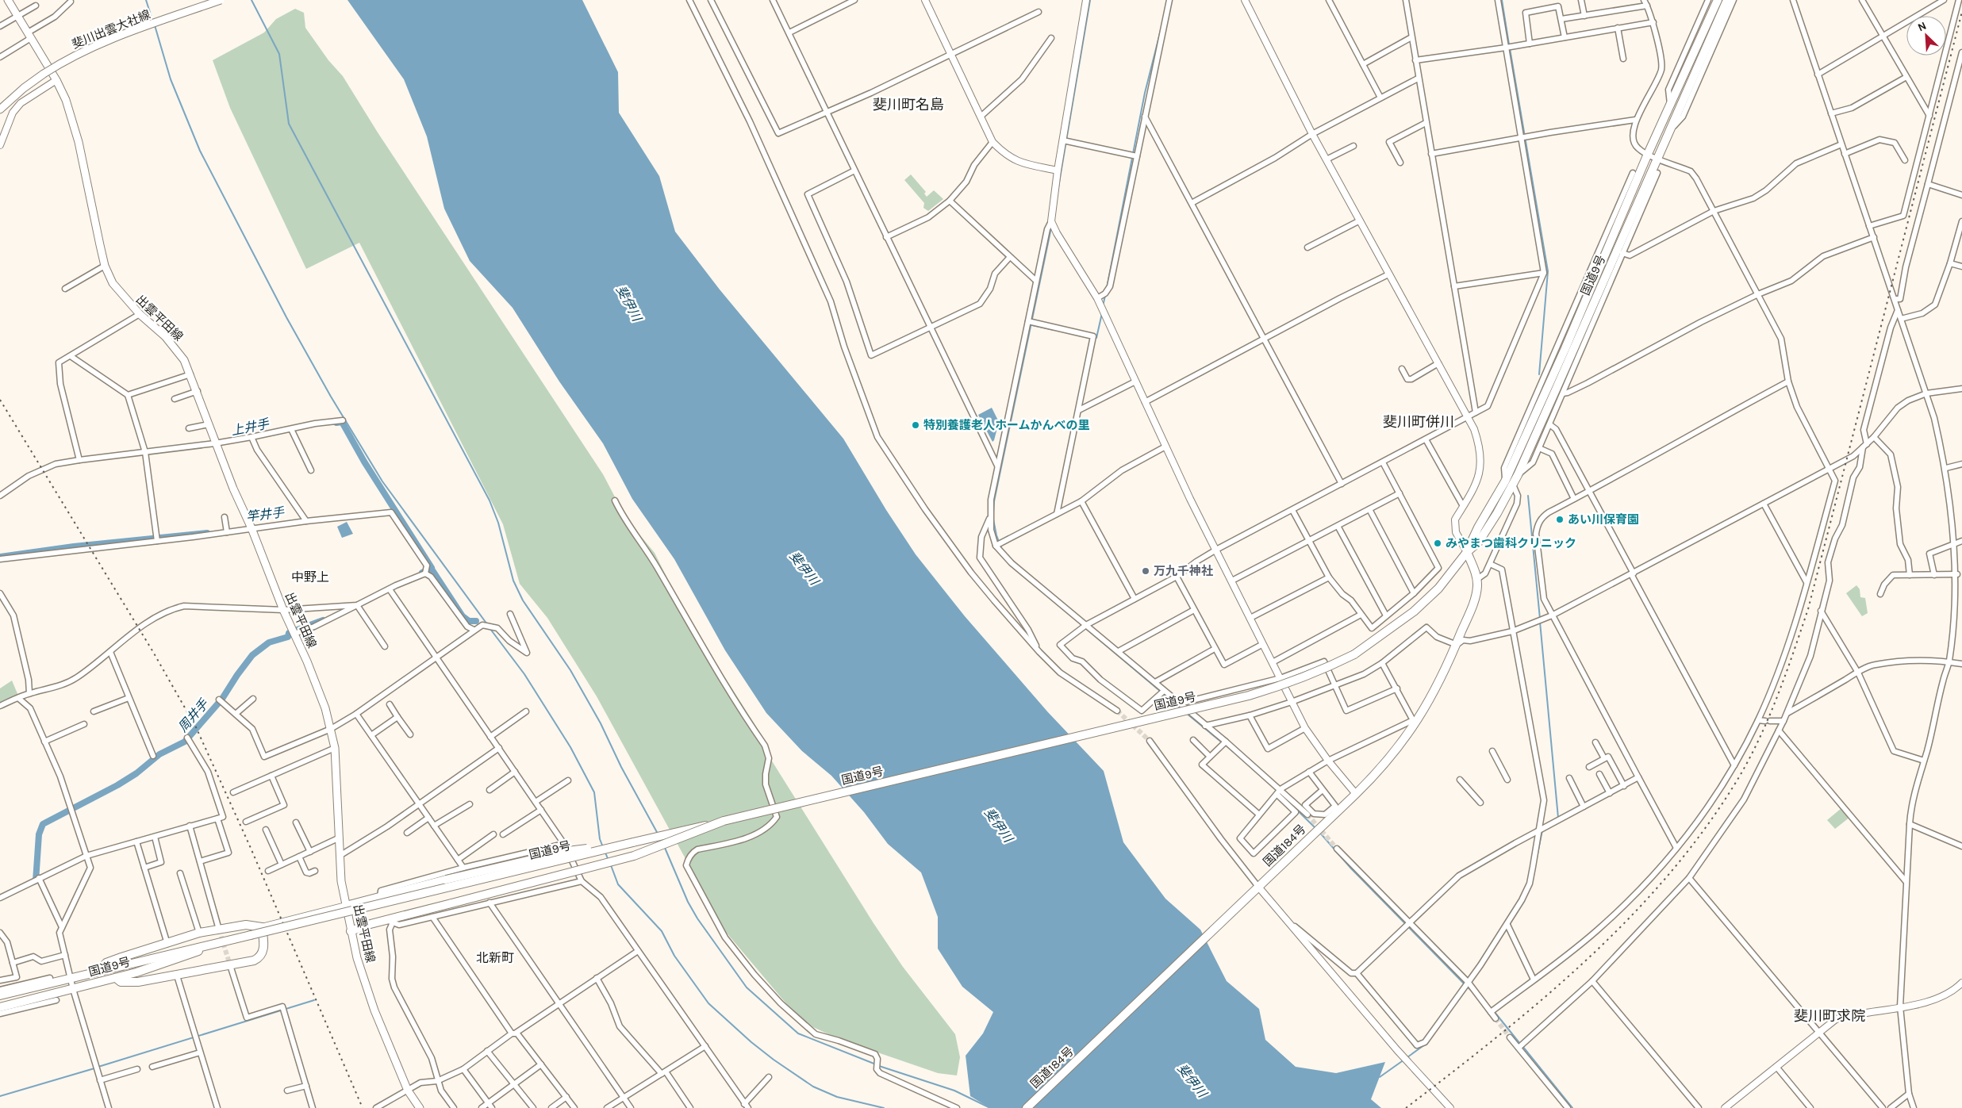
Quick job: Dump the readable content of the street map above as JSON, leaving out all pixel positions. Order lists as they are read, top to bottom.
{
  "streets": {
    "highway": ["国道9号", "国道184号"],
    "main road": ["斐川出雲大社線", "出雲平田線"]
  },
  "districts": [
    "斐川町名島",
    "斐川町併川",
    "中野上",
    "北新町",
    "斐川町求院"
  ],
  "water": [
    "斐伊川",
    "上井手",
    "竿井手",
    "周井手"
  ],
  "places": [
    "特別養護老人ホームかんべの里",
    "あい川保育園",
    "みやまつ歯科クリニック",
    "万九千神社"
  ],
  "north": "top left"
}
